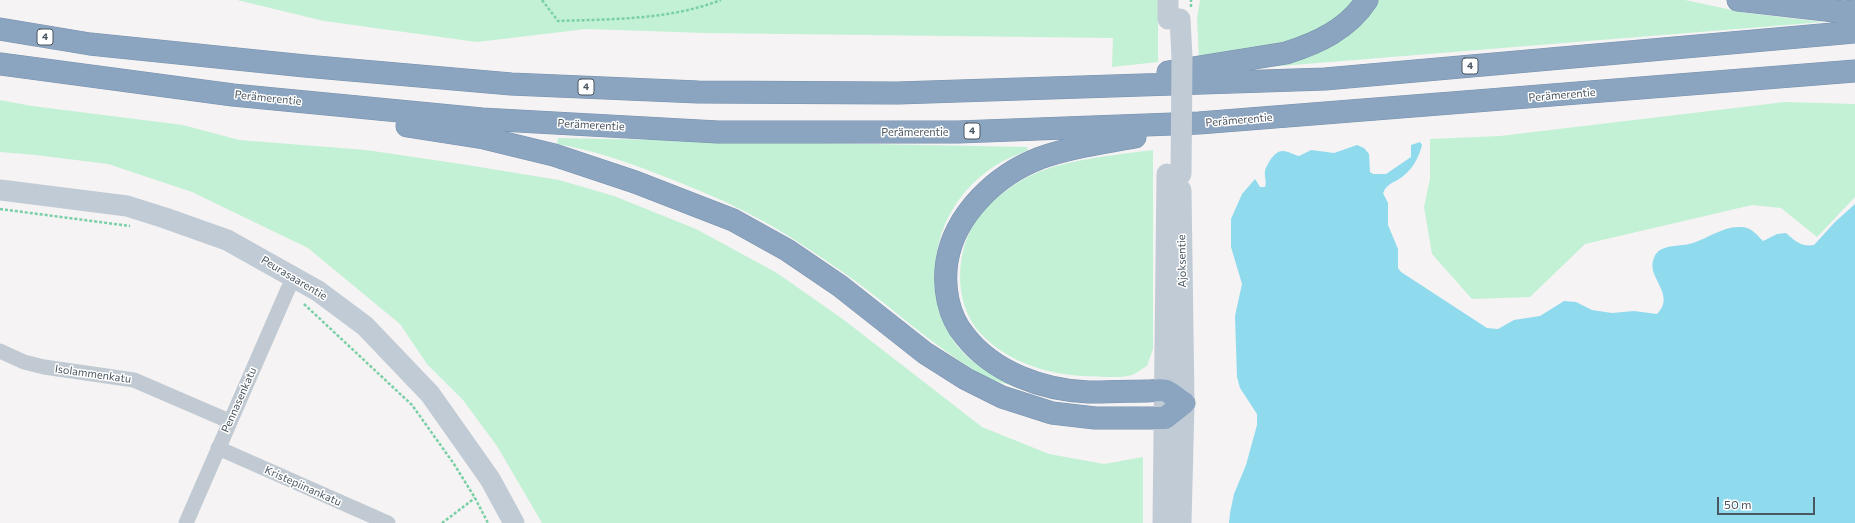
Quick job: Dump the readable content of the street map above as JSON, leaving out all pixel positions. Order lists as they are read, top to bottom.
{
  "streets": {
    "highway": ["4", "Perämerentie"],
    "main road": ["Ajoksentie", "Peurasaarentie"],
    "street": ["Isolammenkatu", "Pennasenkatu", "Kristepiinankatu"]
  },
  "crossings": [
    ["Peurasaarentie", "Pennasenkatu"],
    ["Isolammenkatu", "Pennasenkatu"],
    ["Pennasenkatu", "Kristepiinankatu"]
  ],
  "scale_bar": "50 m"
}
